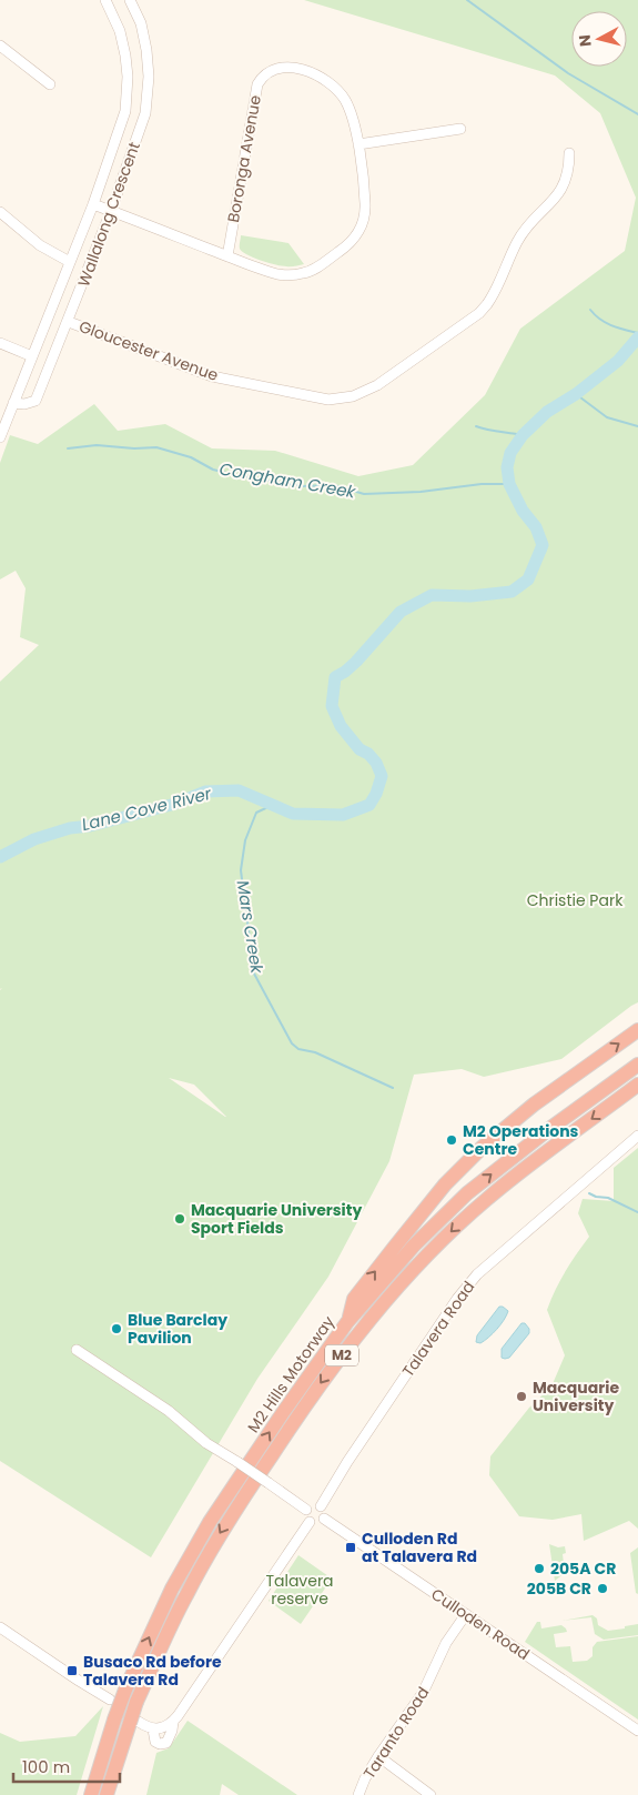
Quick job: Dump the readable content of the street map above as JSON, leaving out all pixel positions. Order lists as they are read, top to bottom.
{
  "streets": {
    "highway": ["M2", "M2 Hills Motorway"],
    "street": [
      "Boronga Avenue",
      "Wallalong Crescent",
      "Gloucester Avenue",
      "Talavera Road",
      "Culloden Road",
      "Taranto Road"
    ]
  },
  "crossings": [
    ["Boronga Avenue", "Wallalong Crescent"],
    ["Wallalong Crescent", "Gloucester Avenue"],
    ["Talavera Road", "Culloden Road"],
    ["M2", "M2 Hills Motorway"],
    ["Culloden Road", "Taranto Road"]
  ],
  "water": ["Congham Creek", "Lane Cove River", "Mars Creek"],
  "parks": ["Christie Park", "Talavera reserve"],
  "places": {
    "other": [
      "M2 Operations Centre",
      "Macquarie University Sport Fields",
      "Blue Barclay Pavilion",
      "Macquarie University",
      "205A CR",
      "205B CR"
    ],
    "transit": ["Culloden Rd at Talavera Rd", "Busaco Rd before Talavera Rd"]
  },
  "scale_bar": "100 m",
  "north": "left"
}
